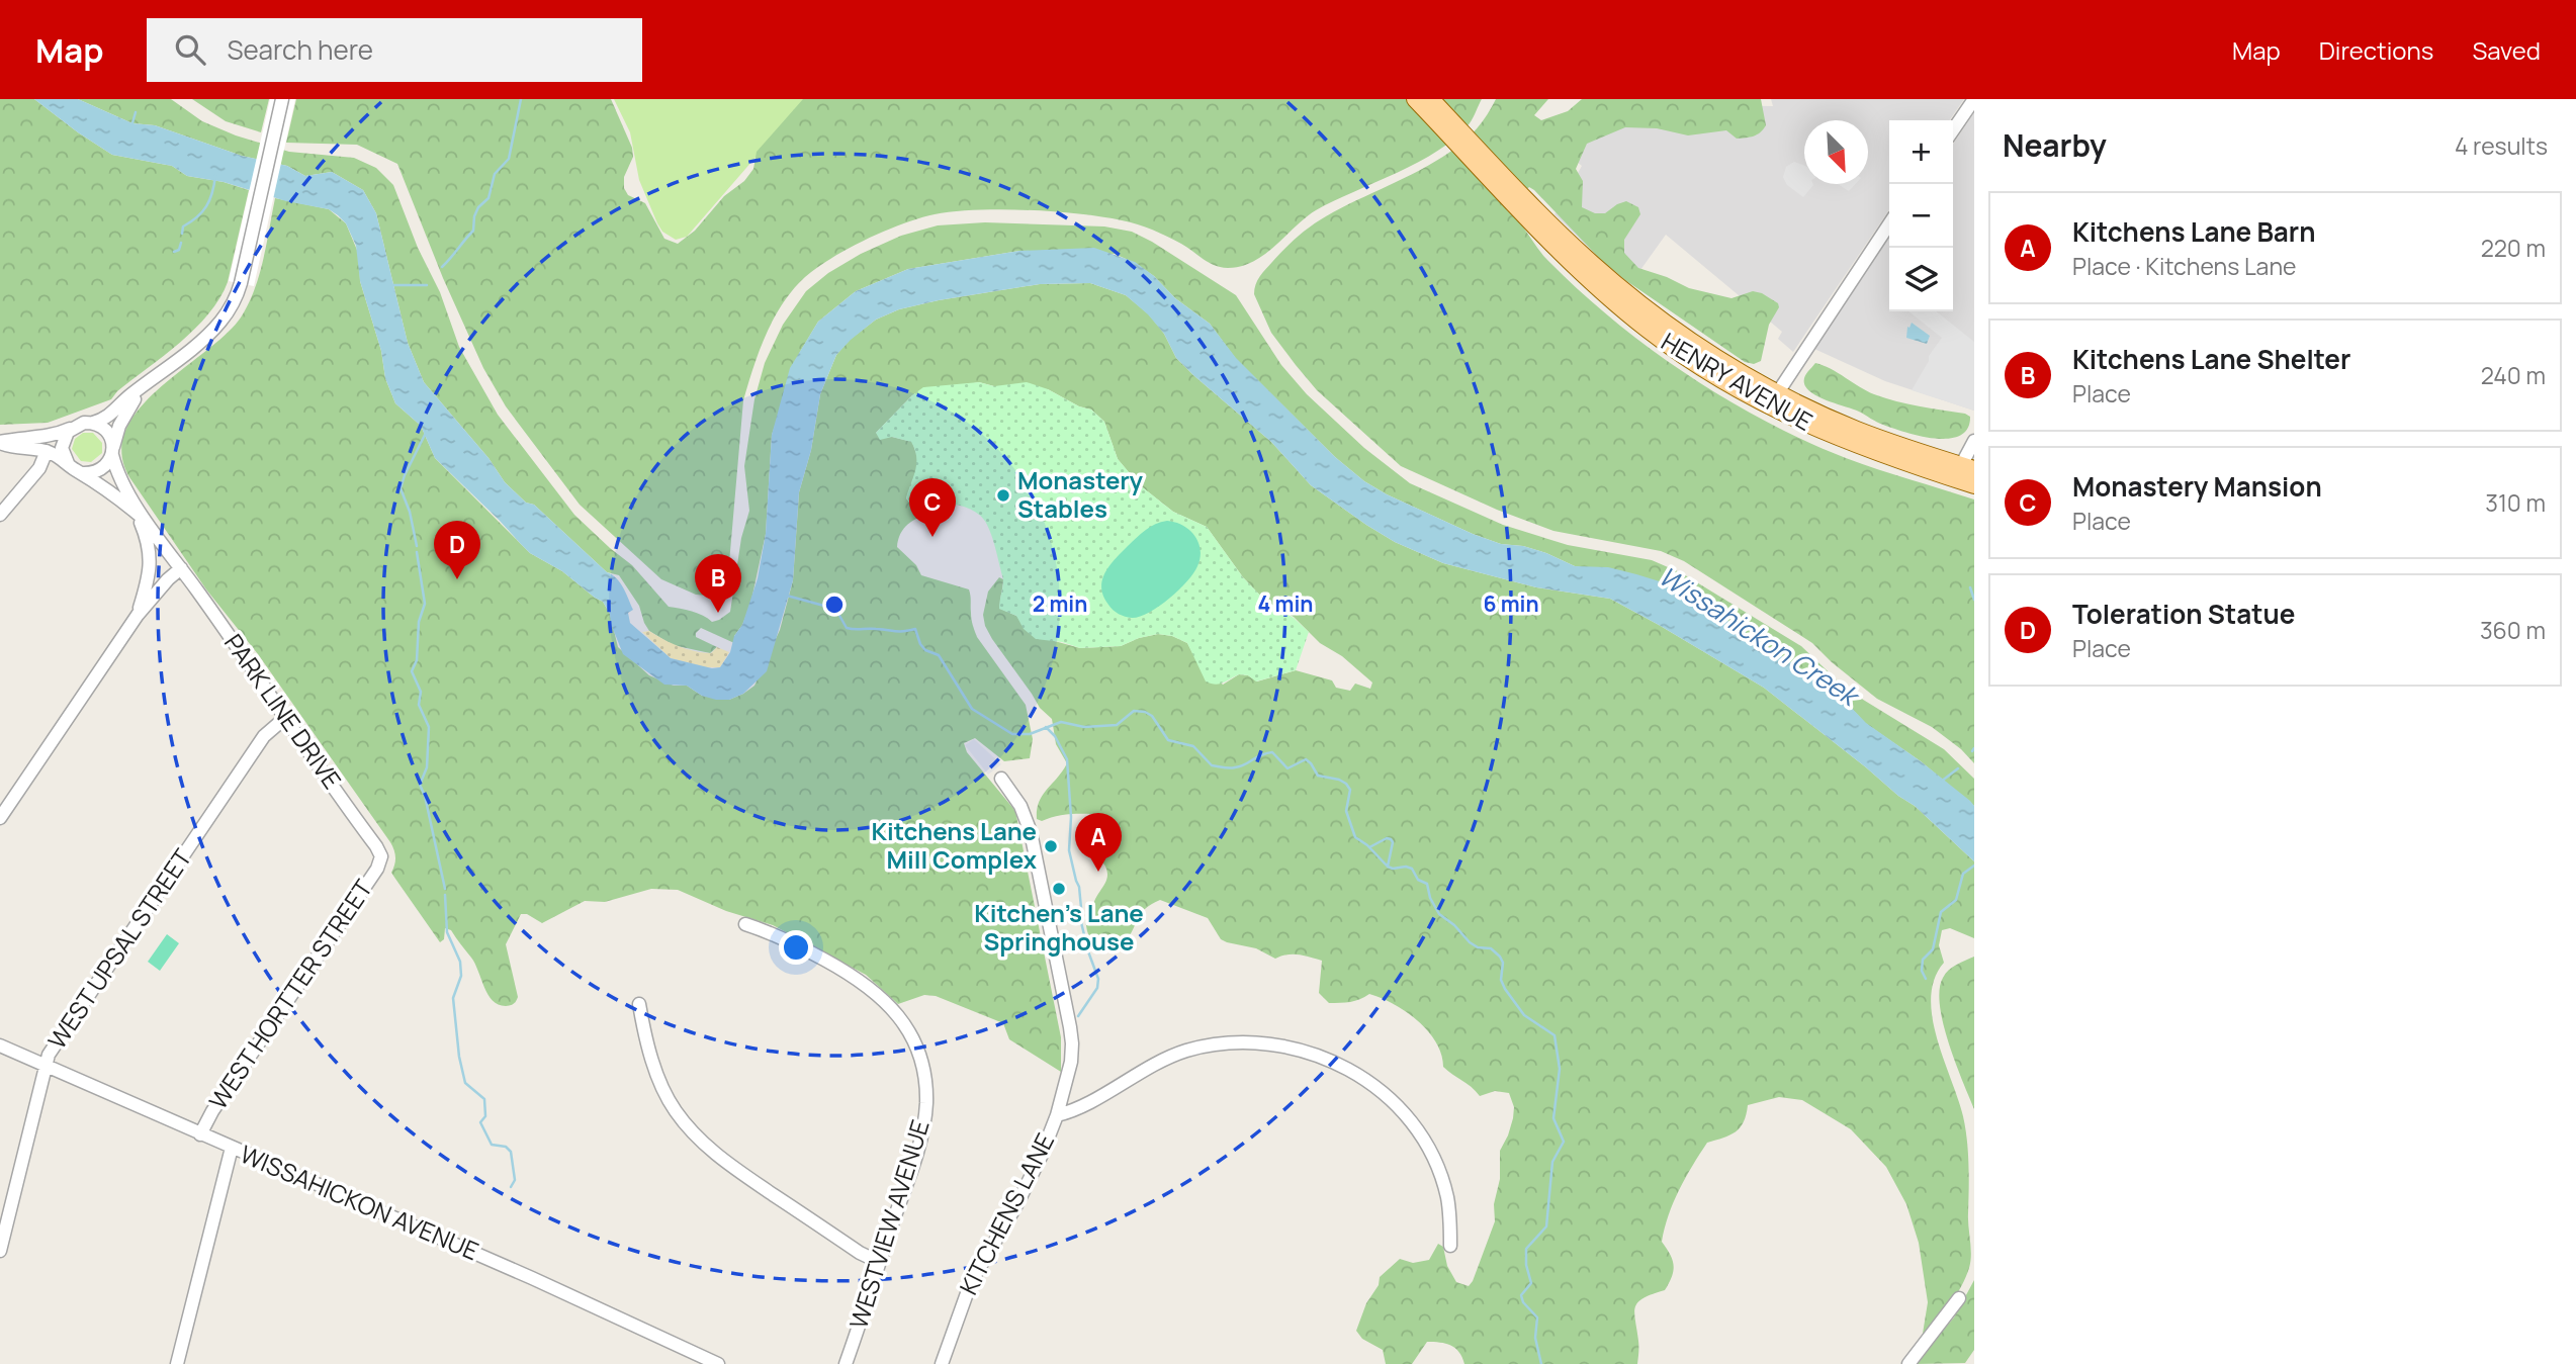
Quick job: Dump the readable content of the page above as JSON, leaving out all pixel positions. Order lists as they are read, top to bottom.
{
  "streets": {
    "main road": ["HENRY AVENUE"],
    "street": [
      "PARK LINE DRIVE",
      "WEST UPSAL STREET",
      "WEST HORTTER STREET",
      "WISSAHICKON AVENUE",
      "KITCHENS LANE",
      "WESTVIEW AVENUE"
    ]
  },
  "crossings": [
    ["PARK LINE DRIVE", "WEST UPSAL STREET"],
    ["PARK LINE DRIVE", "WEST HORTTER STREET"],
    ["WEST UPSAL STREET", "WISSAHICKON AVENUE"],
    ["WEST HORTTER STREET", "WISSAHICKON AVENUE"]
  ],
  "water": ["Wissahickon Creek"],
  "places": ["Monastery Stables", "Kitchens Lane Mill Complex", "Kitchen's Lane Springhouse"],
  "north": "bottom right",
  "page": {
    "header": "Map",
    "search": "Search here",
    "nav": ["Map", "Directions", "Saved"],
    "heading": ["Nearby", "4 results"],
    "map_buttons": ["+", "−"],
    "list": [
      {
        "mark": "A",
        "name": "Kitchens Lane Barn",
        "note": "Place · Kitchens Lane",
        "value": "220 m"
      },
      {
        "mark": "B",
        "name": "Kitchens Lane Shelter",
        "note": "Place",
        "value": "240 m"
      },
      {
        "mark": "C",
        "name": "Monastery Mansion",
        "note": "Place",
        "value": "310 m"
      },
      {
        "mark": "D",
        "name": "Toleration Statue",
        "note": "Place",
        "value": "360 m"
      }
    ],
    "pins": [
      "C",
      "D",
      "B",
      "A"
    ]
  },
  "rings": ["2 min", "4 min", "6 min"]
}
